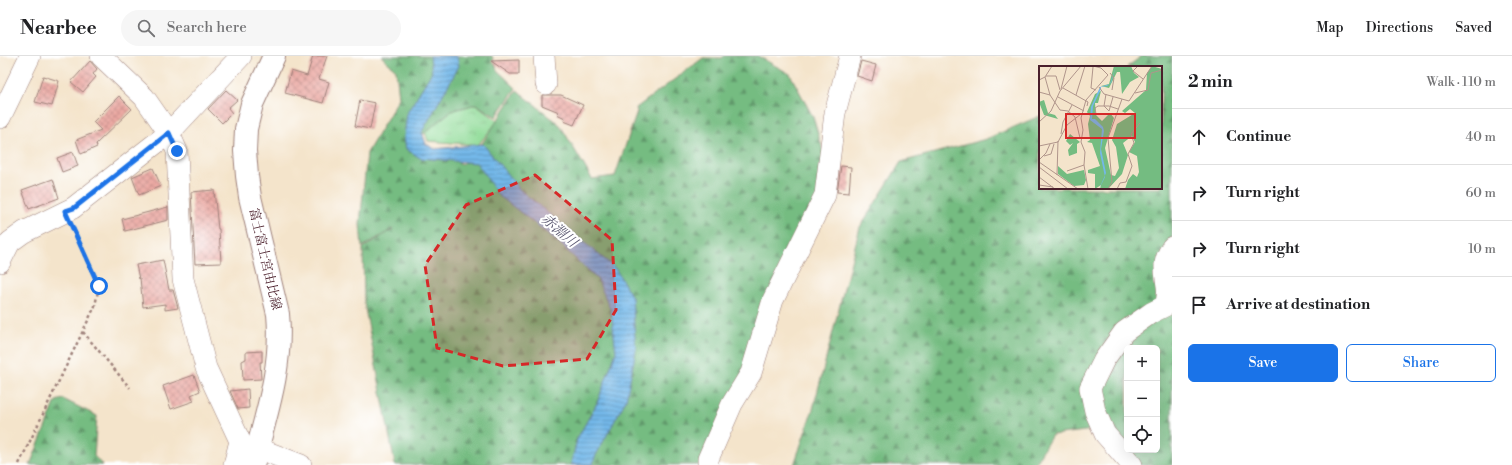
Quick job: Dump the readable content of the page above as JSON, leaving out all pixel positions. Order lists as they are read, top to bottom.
{
  "streets": {
    "main road": ["富士富士宮由比線"]
  },
  "water": ["赤淵川"],
  "page": {
    "header": "Nearbee",
    "search": "Search here",
    "nav": ["Map", "Directions", "Saved"],
    "heading": ["2 min", "Walk · 110 m"],
    "list": [
      ["Continue", "40 m"],
      ["Turn right", "60 m"],
      ["Turn right", "10 m"],
      "Arrive at destination"
    ],
    "buttons": ["Save", "Share"],
    "map_buttons": ["+", "−"]
  }
}
